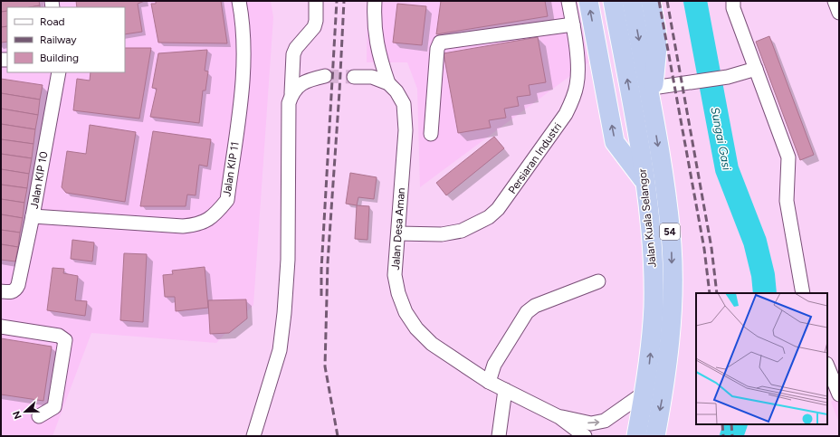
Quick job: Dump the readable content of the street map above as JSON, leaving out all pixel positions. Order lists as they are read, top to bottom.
{
  "streets": {
    "highway": ["Jalan Kuala Selangor", "54"],
    "street": [
      "Persiaran Industri",
      "Jalan KIP 11",
      "Jalan KIP 10",
      "Jalan Desa Aman"
    ]
  },
  "crossings": [
    ["Persiaran Industri", "Jalan Desa Aman"],
    ["Jalan KIP 11", "Jalan KIP 10"],
    ["Jalan Kuala Selangor", "Jalan Desa Aman"]
  ],
  "water": ["Sungai Gasi"],
  "legend": ["Road", "Railway", "Building"],
  "north": "left"
}
